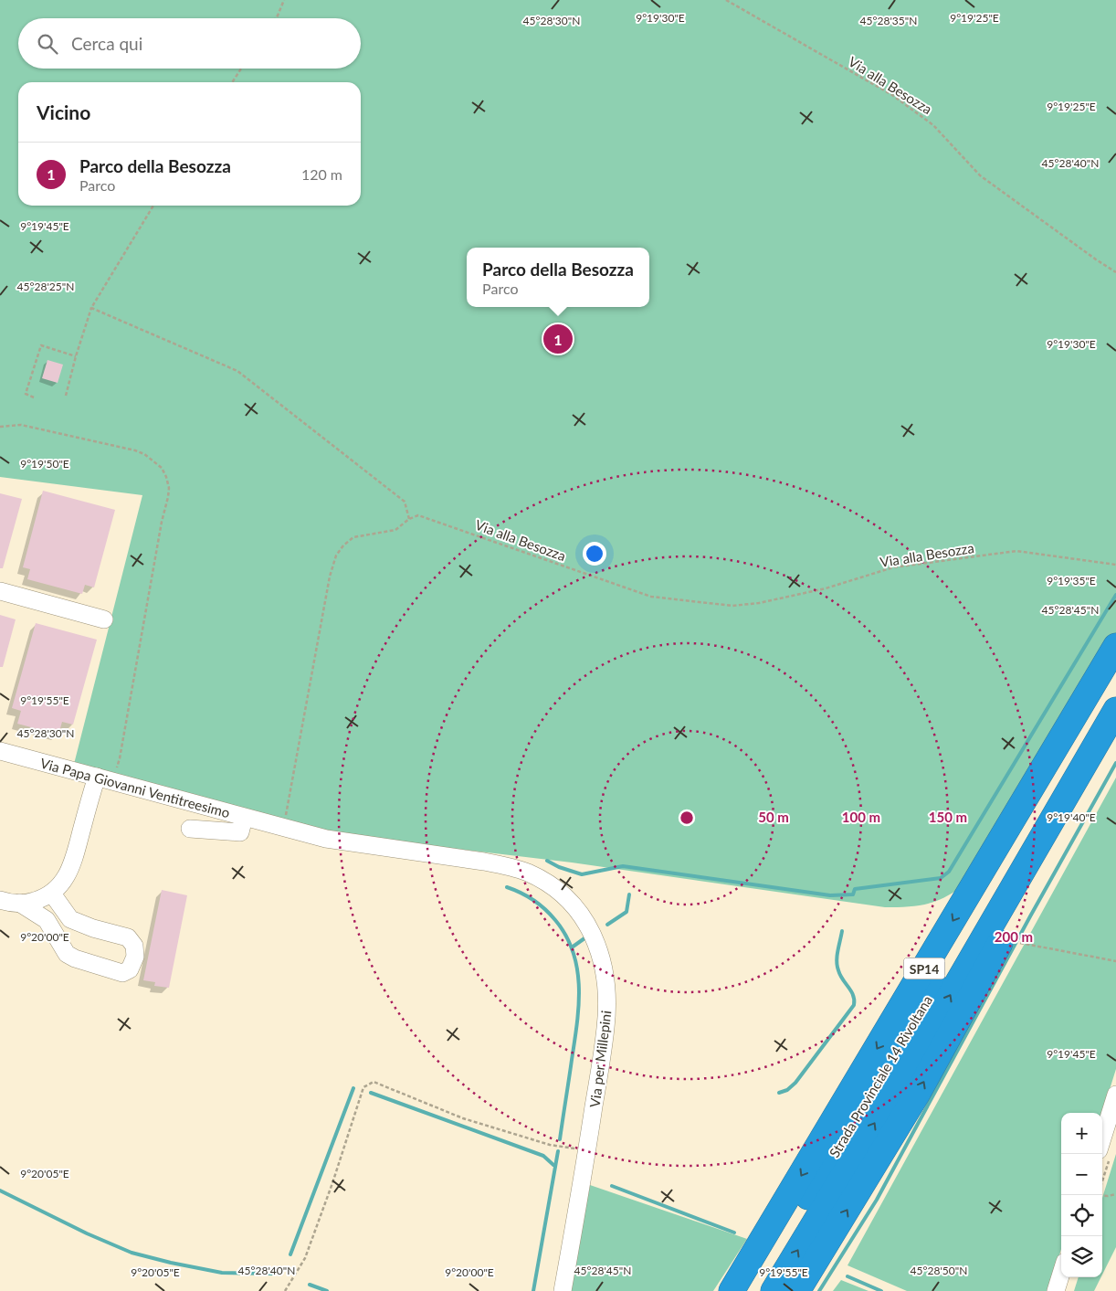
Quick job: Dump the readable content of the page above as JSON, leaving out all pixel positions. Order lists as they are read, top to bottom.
{
  "streets": {
    "highway": ["SP14", "Strada Provinciale 14 Rivoltana"],
    "street": ["Via Papa Giovanni Ventitreesimo", "Via per Millepini"],
    "path": ["Via alla Besozza"]
  },
  "crossings": [
    ["Via Papa Giovanni Ventitreesimo", "Via per Millepini"]
  ],
  "page": {
    "search": "Cerca qui",
    "heading": "Vicino",
    "list": [
      {
        "mark": "1",
        "name": "Parco della Besozza",
        "note": "Parco",
        "value": "120 m"
      }
    ],
    "popup": ["Parco della Besozza", "Parco"],
    "pins": "1",
    "map_buttons": ["+", "−"]
  },
  "coordinates": [
    "9°19'30\"E",
    "9°19'25\"E",
    "45°28'30\"N",
    "45°28'35\"N",
    "45°28'40\"N",
    "9°19'45\"E",
    "45°28'25\"N",
    "9°19'50\"E",
    "9°19'35\"E",
    "45°28'45\"N",
    "9°19'55\"E",
    "9°19'40\"E",
    "9°20'00\"E",
    "9°20'05\"E",
    "45°28'50\"N"
  ],
  "rings": [
    "50 m",
    "100 m",
    "150 m",
    "200 m"
  ]
}
